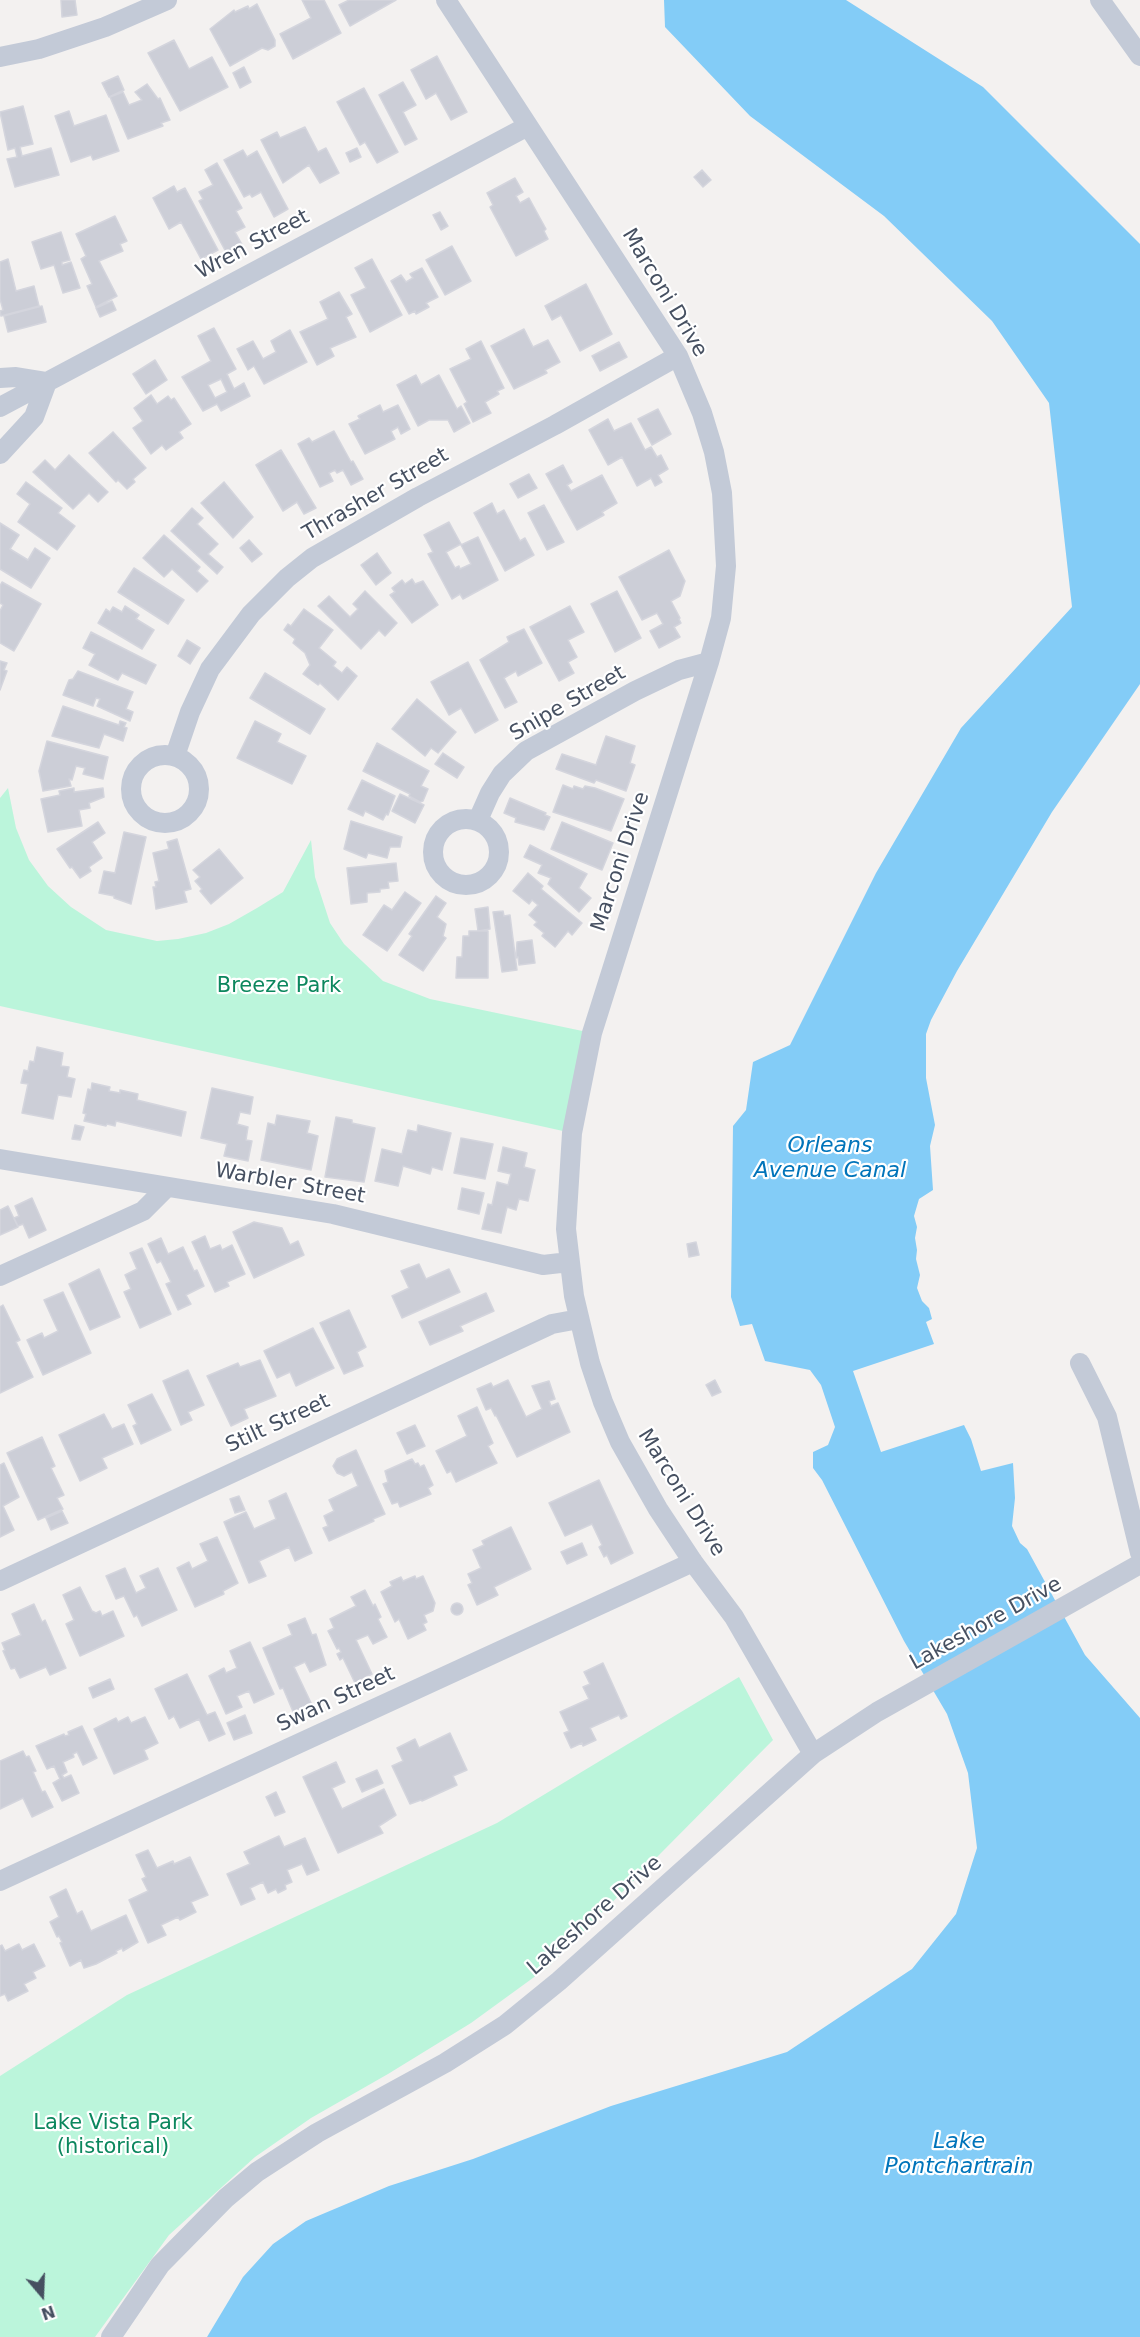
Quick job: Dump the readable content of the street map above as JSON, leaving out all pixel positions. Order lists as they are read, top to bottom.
{
  "streets": {
    "street": [
      "Wren Street",
      "Marconi Drive",
      "Thrasher Street",
      "Snipe Street",
      "Warbler Street",
      "Stilt Street",
      "Lakeshore Drive",
      "Swan Street"
    ]
  },
  "crossings": [
    ["Wren Street", "Marconi Drive"],
    ["Marconi Drive", "Thrasher Street"],
    ["Marconi Drive", "Snipe Street"],
    ["Marconi Drive", "Warbler Street"],
    ["Marconi Drive", "Stilt Street"],
    ["Marconi Drive", "Lakeshore Drive"],
    ["Marconi Drive", "Swan Street"]
  ],
  "water": ["Orleans Avenue Canal", "Lake Pontchartrain"],
  "parks": ["Breeze Park", "Lake Vista Park (historical)"],
  "north": "bottom"
}
